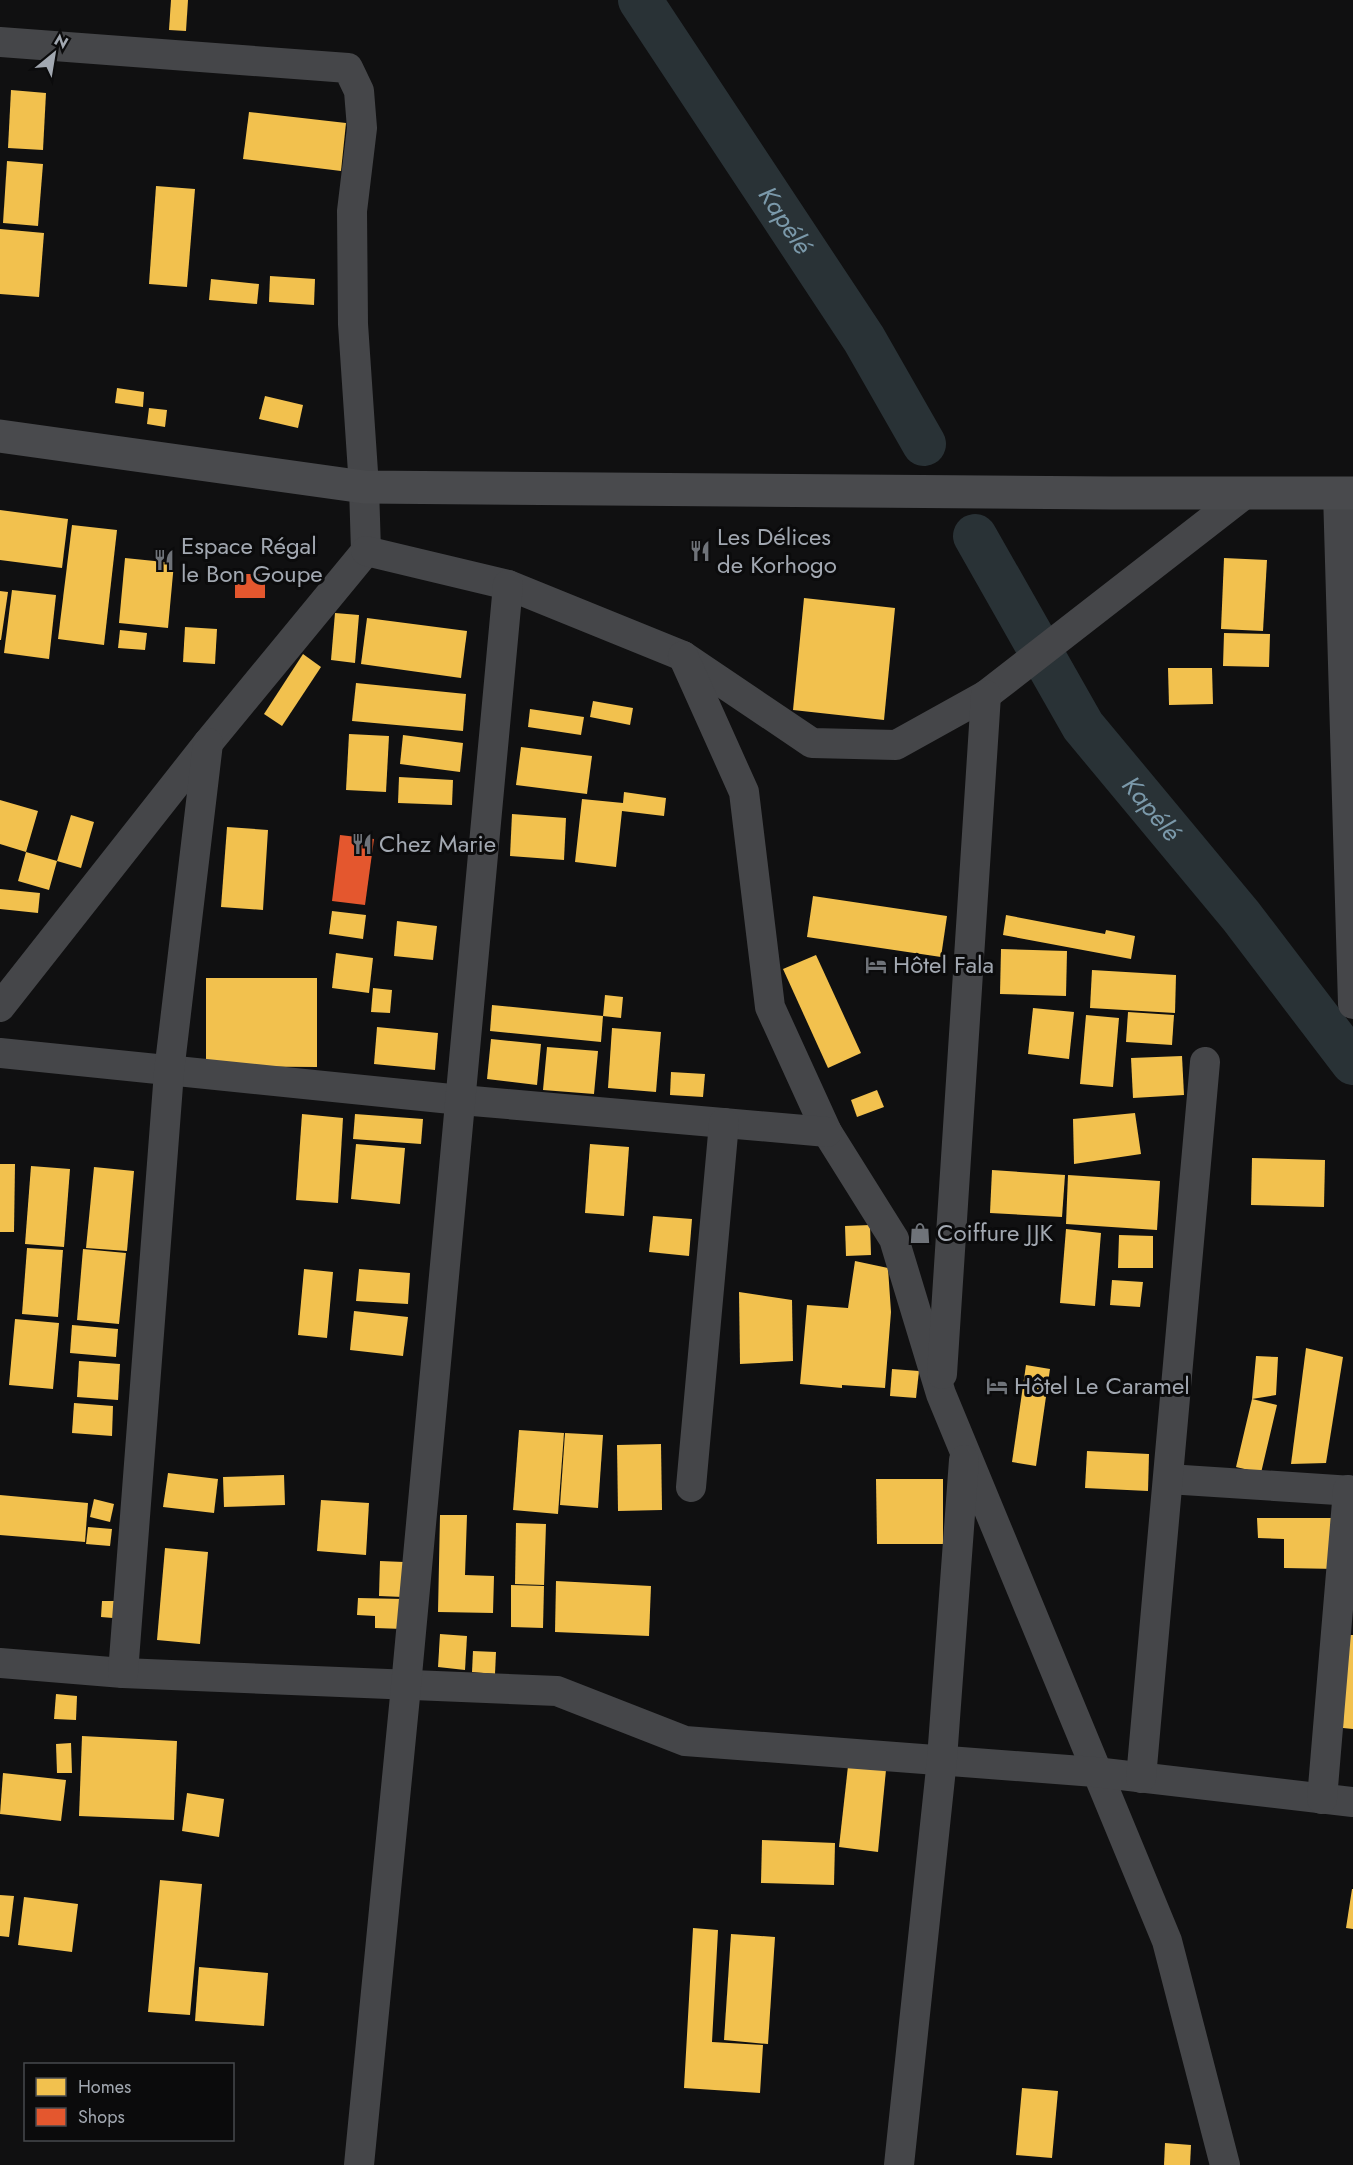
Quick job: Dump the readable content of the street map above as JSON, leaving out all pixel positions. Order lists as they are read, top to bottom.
{
  "water": ["Kapélé"],
  "places": {
    "restaurant": ["Les Délices de Korhogo", "Espace Régal le Bon Goupe", "Chez Marie"],
    "hotel": ["Hôtel Fala", "Hôtel Le Caramel"],
    "shop": ["Coiffure JJK"]
  },
  "legend": ["Homes", "Shops"],
  "north": "top right"
}
